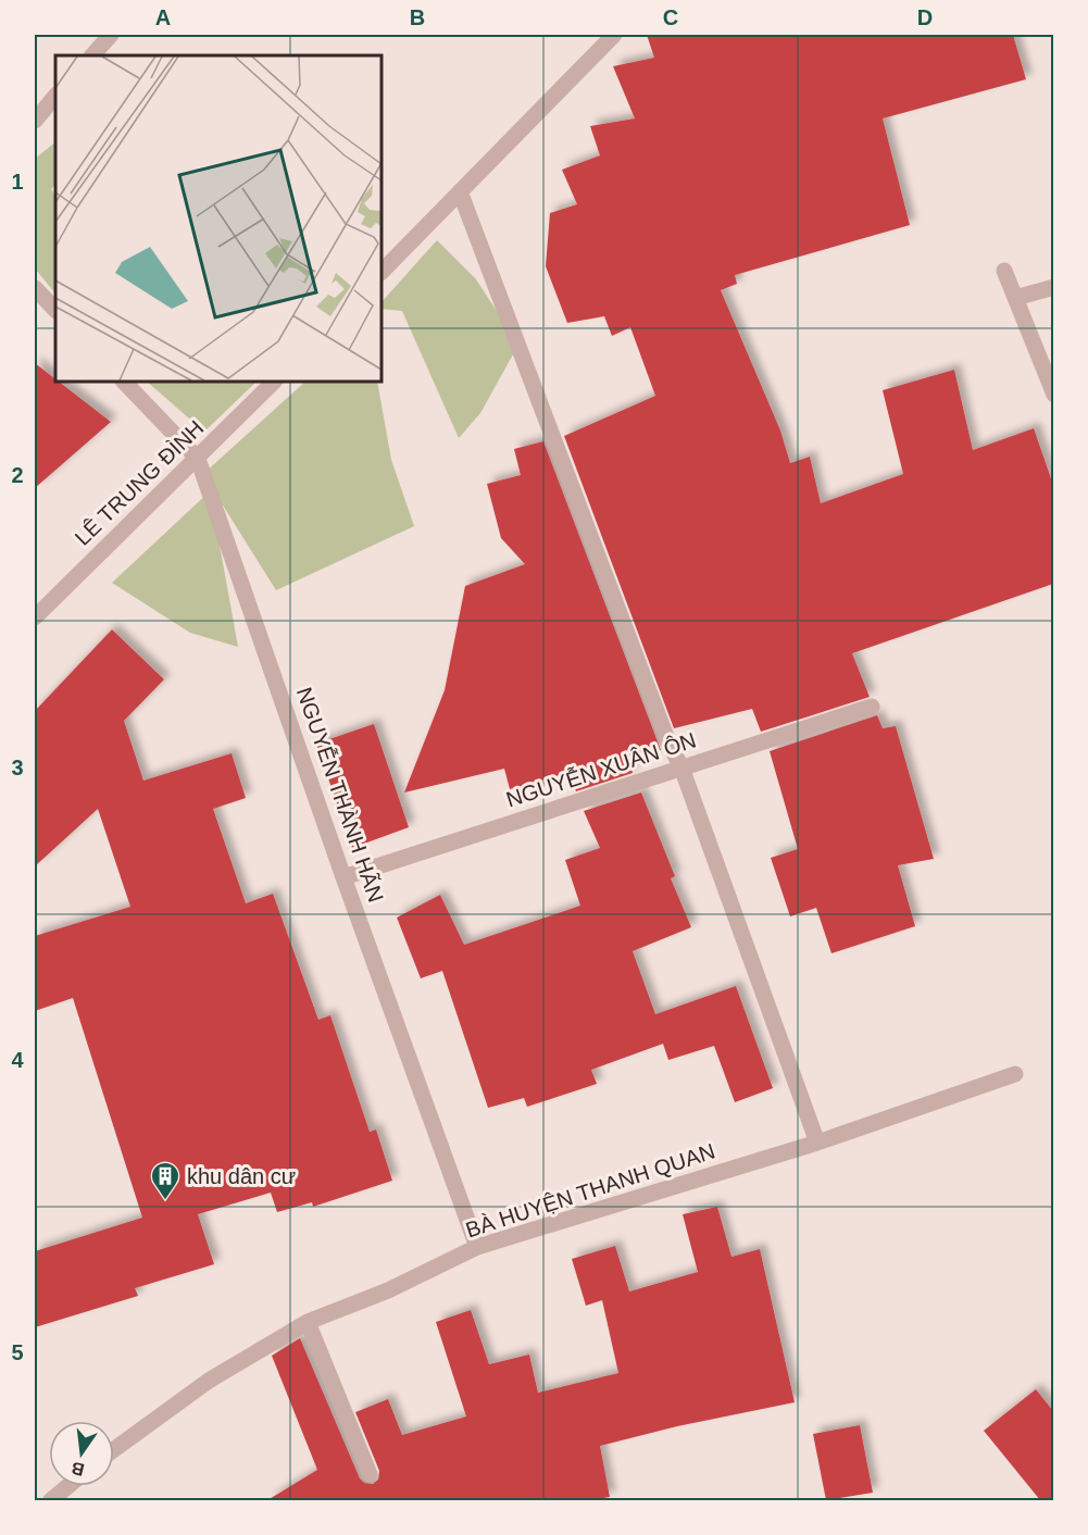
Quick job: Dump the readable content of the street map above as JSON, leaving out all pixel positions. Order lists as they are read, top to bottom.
{
  "streets": {
    "street": [
      "LÊ TRUNG ĐÌNH",
      "NGUYỄN XUÂN ÔN",
      "NGUYỄN THÀNH HÃN",
      "BÀ HUYỆN THANH QUAN"
    ]
  },
  "crossings": [
    ["LÊ TRUNG ĐÌNH", "NGUYỄN THÀNH HÃN"],
    ["NGUYỄN XUÂN ÔN", "NGUYỄN THÀNH HÃN"],
    ["NGUYỄN THÀNH HÃN", "BÀ HUYỆN THANH QUAN"]
  ],
  "places": {
    "building": ["khu dân cư"]
  },
  "north": "bottom",
  "grid": {
    "columns": [
      "A",
      "B",
      "C",
      "D"
    ],
    "rows": [
      "1",
      "2",
      "3",
      "4",
      "5"
    ]
  }
}
